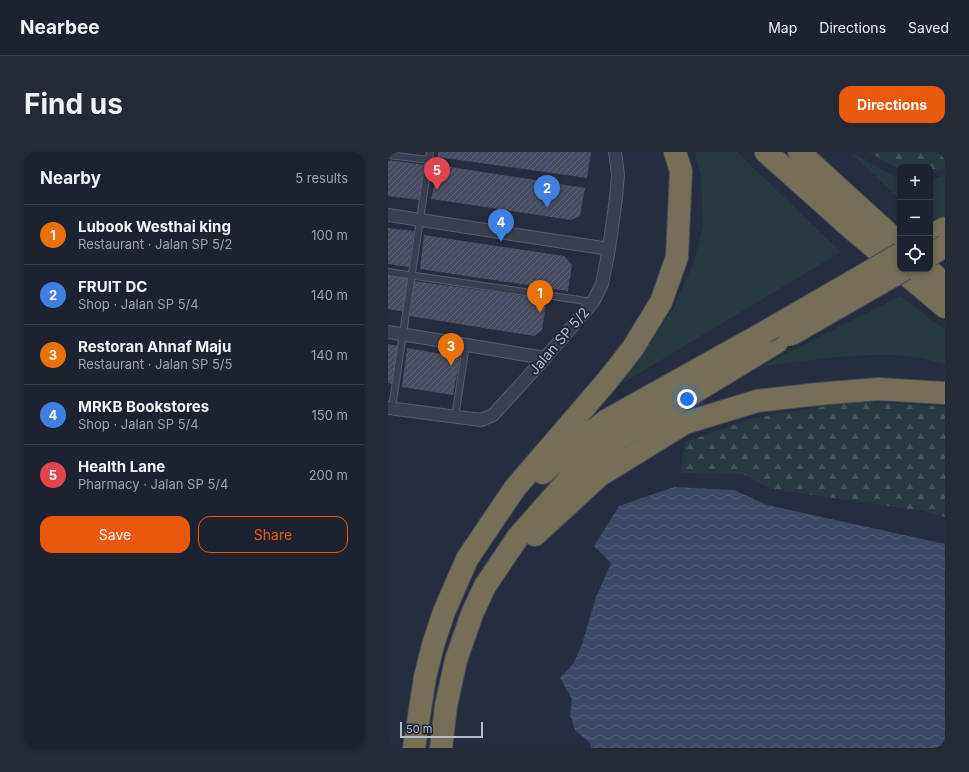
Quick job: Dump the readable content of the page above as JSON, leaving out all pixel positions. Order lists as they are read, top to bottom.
{
  "streets": {
    "street": ["Jalan SP 5/2"]
  },
  "scale_bar": "50 m",
  "page": {
    "header": "Nearbee",
    "nav": ["Map", "Directions", "Saved"],
    "buttons": [
      "Directions",
      ["Save", "Share"]
    ],
    "title": "Find us",
    "heading": ["Nearby", "5 results"],
    "pins": [
      "5",
      "2",
      "4",
      "1",
      "3"
    ],
    "map_buttons": ["+", "−"],
    "list": [
      {
        "mark": "1",
        "name": "Lubook Westhai king",
        "note": "Restaurant · Jalan SP 5/2",
        "value": "100 m"
      },
      {
        "mark": "2",
        "name": "FRUIT DC",
        "note": "Shop · Jalan SP 5/4",
        "value": "140 m"
      },
      {
        "mark": "3",
        "name": "Restoran Ahnaf Maju",
        "note": "Restaurant · Jalan SP 5/5",
        "value": "140 m"
      },
      {
        "mark": "4",
        "name": "MRKB Bookstores",
        "note": "Shop · Jalan SP 5/4",
        "value": "150 m"
      },
      {
        "mark": "5",
        "name": "Health Lane",
        "note": "Pharmacy · Jalan SP 5/4",
        "value": "200 m"
      }
    ],
    "scale": "50 m"
  }
}
